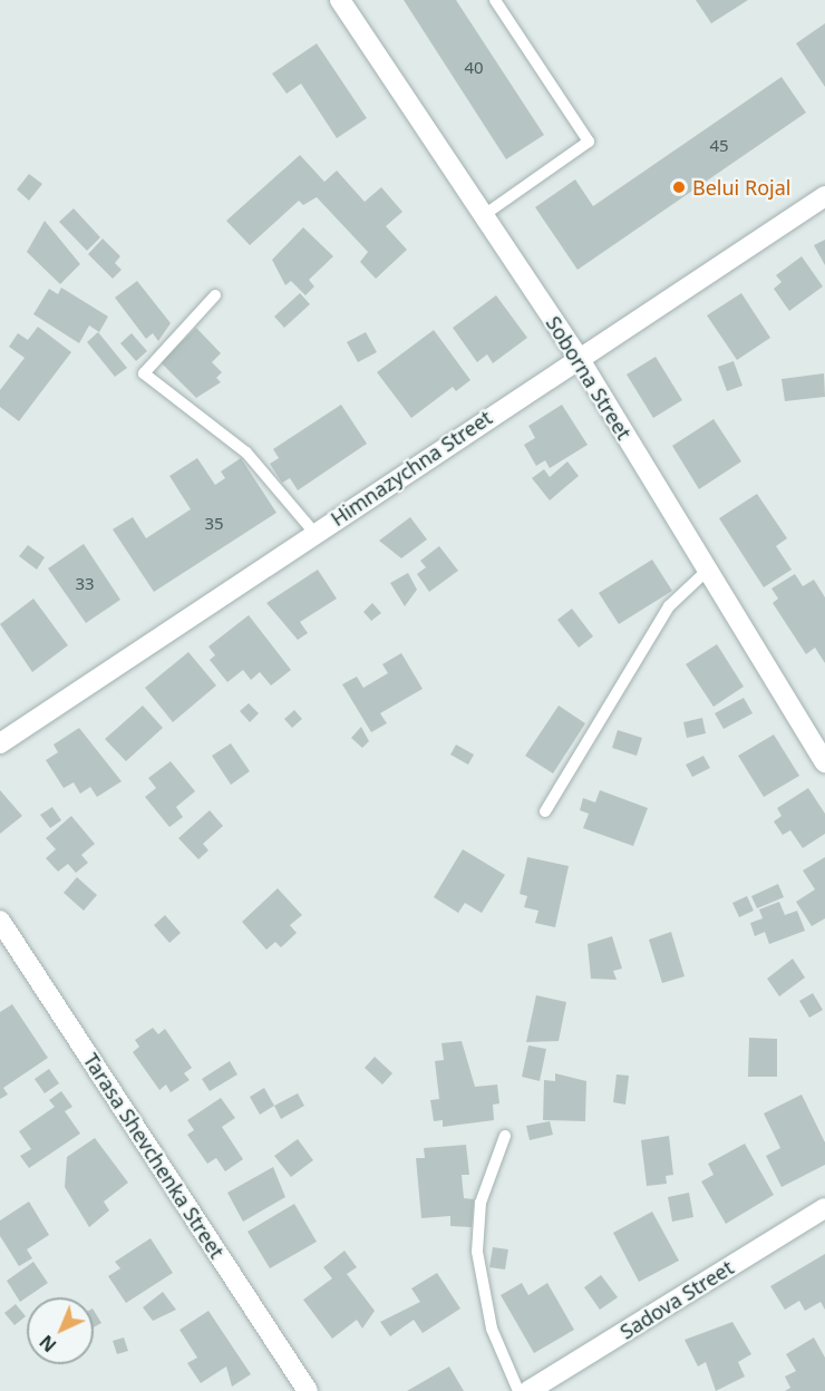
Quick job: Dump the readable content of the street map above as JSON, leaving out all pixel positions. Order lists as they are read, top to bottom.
{
  "streets": {
    "street": [
      "Soborna Street",
      "Himnazychna Street",
      "Tarasa Shevchenka Street",
      "Sadova Street"
    ]
  },
  "crossings": [
    ["Soborna Street", "Himnazychna Street"]
  ],
  "places": ["Belui Rojal"],
  "house_numbers": [
    "40",
    "45",
    "35",
    "33"
  ],
  "north": "bottom left"
}
